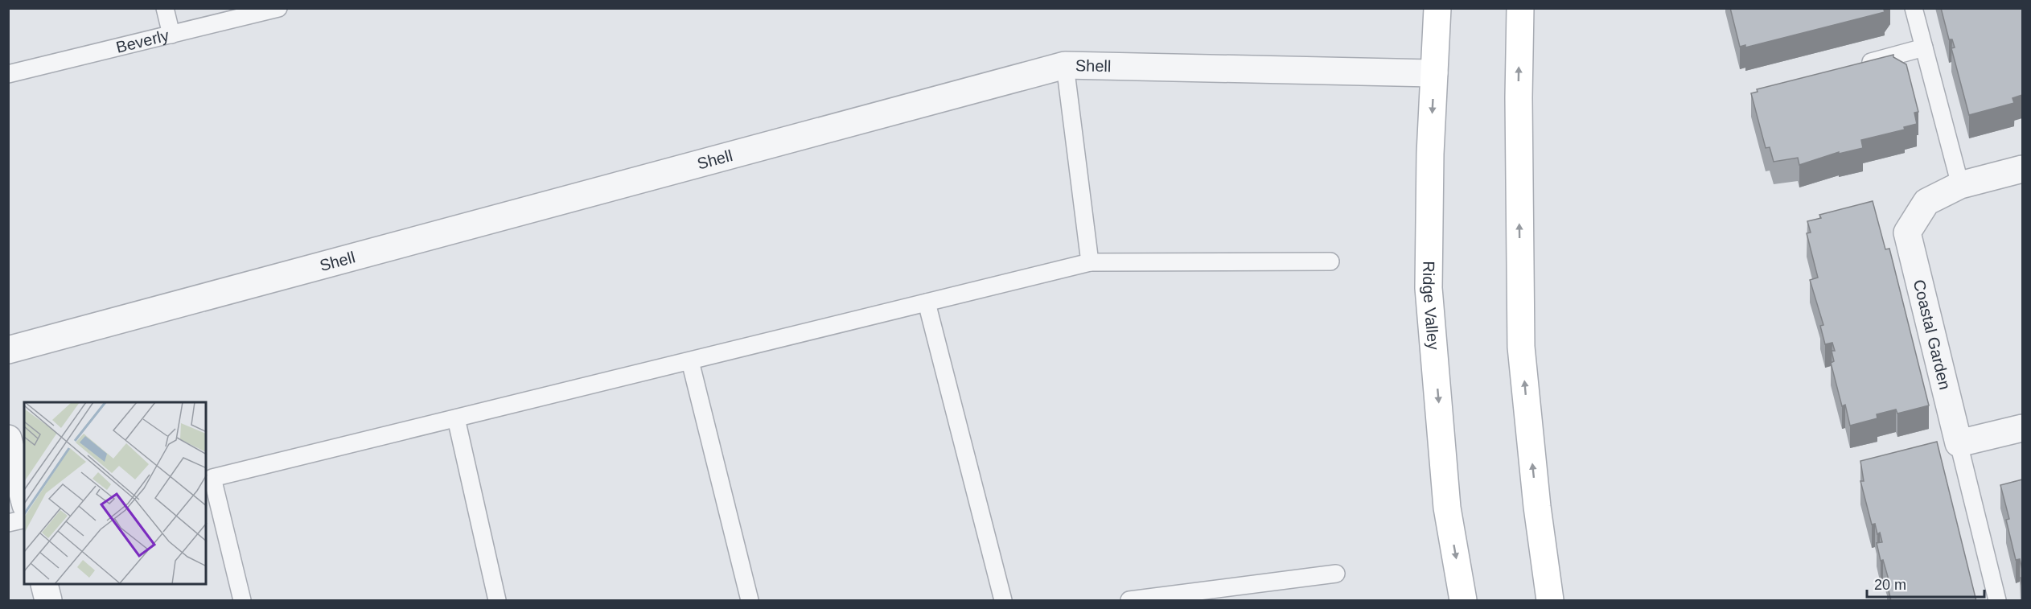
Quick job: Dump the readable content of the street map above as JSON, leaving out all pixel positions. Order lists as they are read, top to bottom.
{
  "streets": {
    "main road": ["Ridge Valley"],
    "street": ["Shell", "Coastal Garden"],
    "lane": ["Beverly"]
  },
  "crossings": [
    ["Shell", "Ridge Valley"]
  ],
  "scale_bar": "20 m"
}
